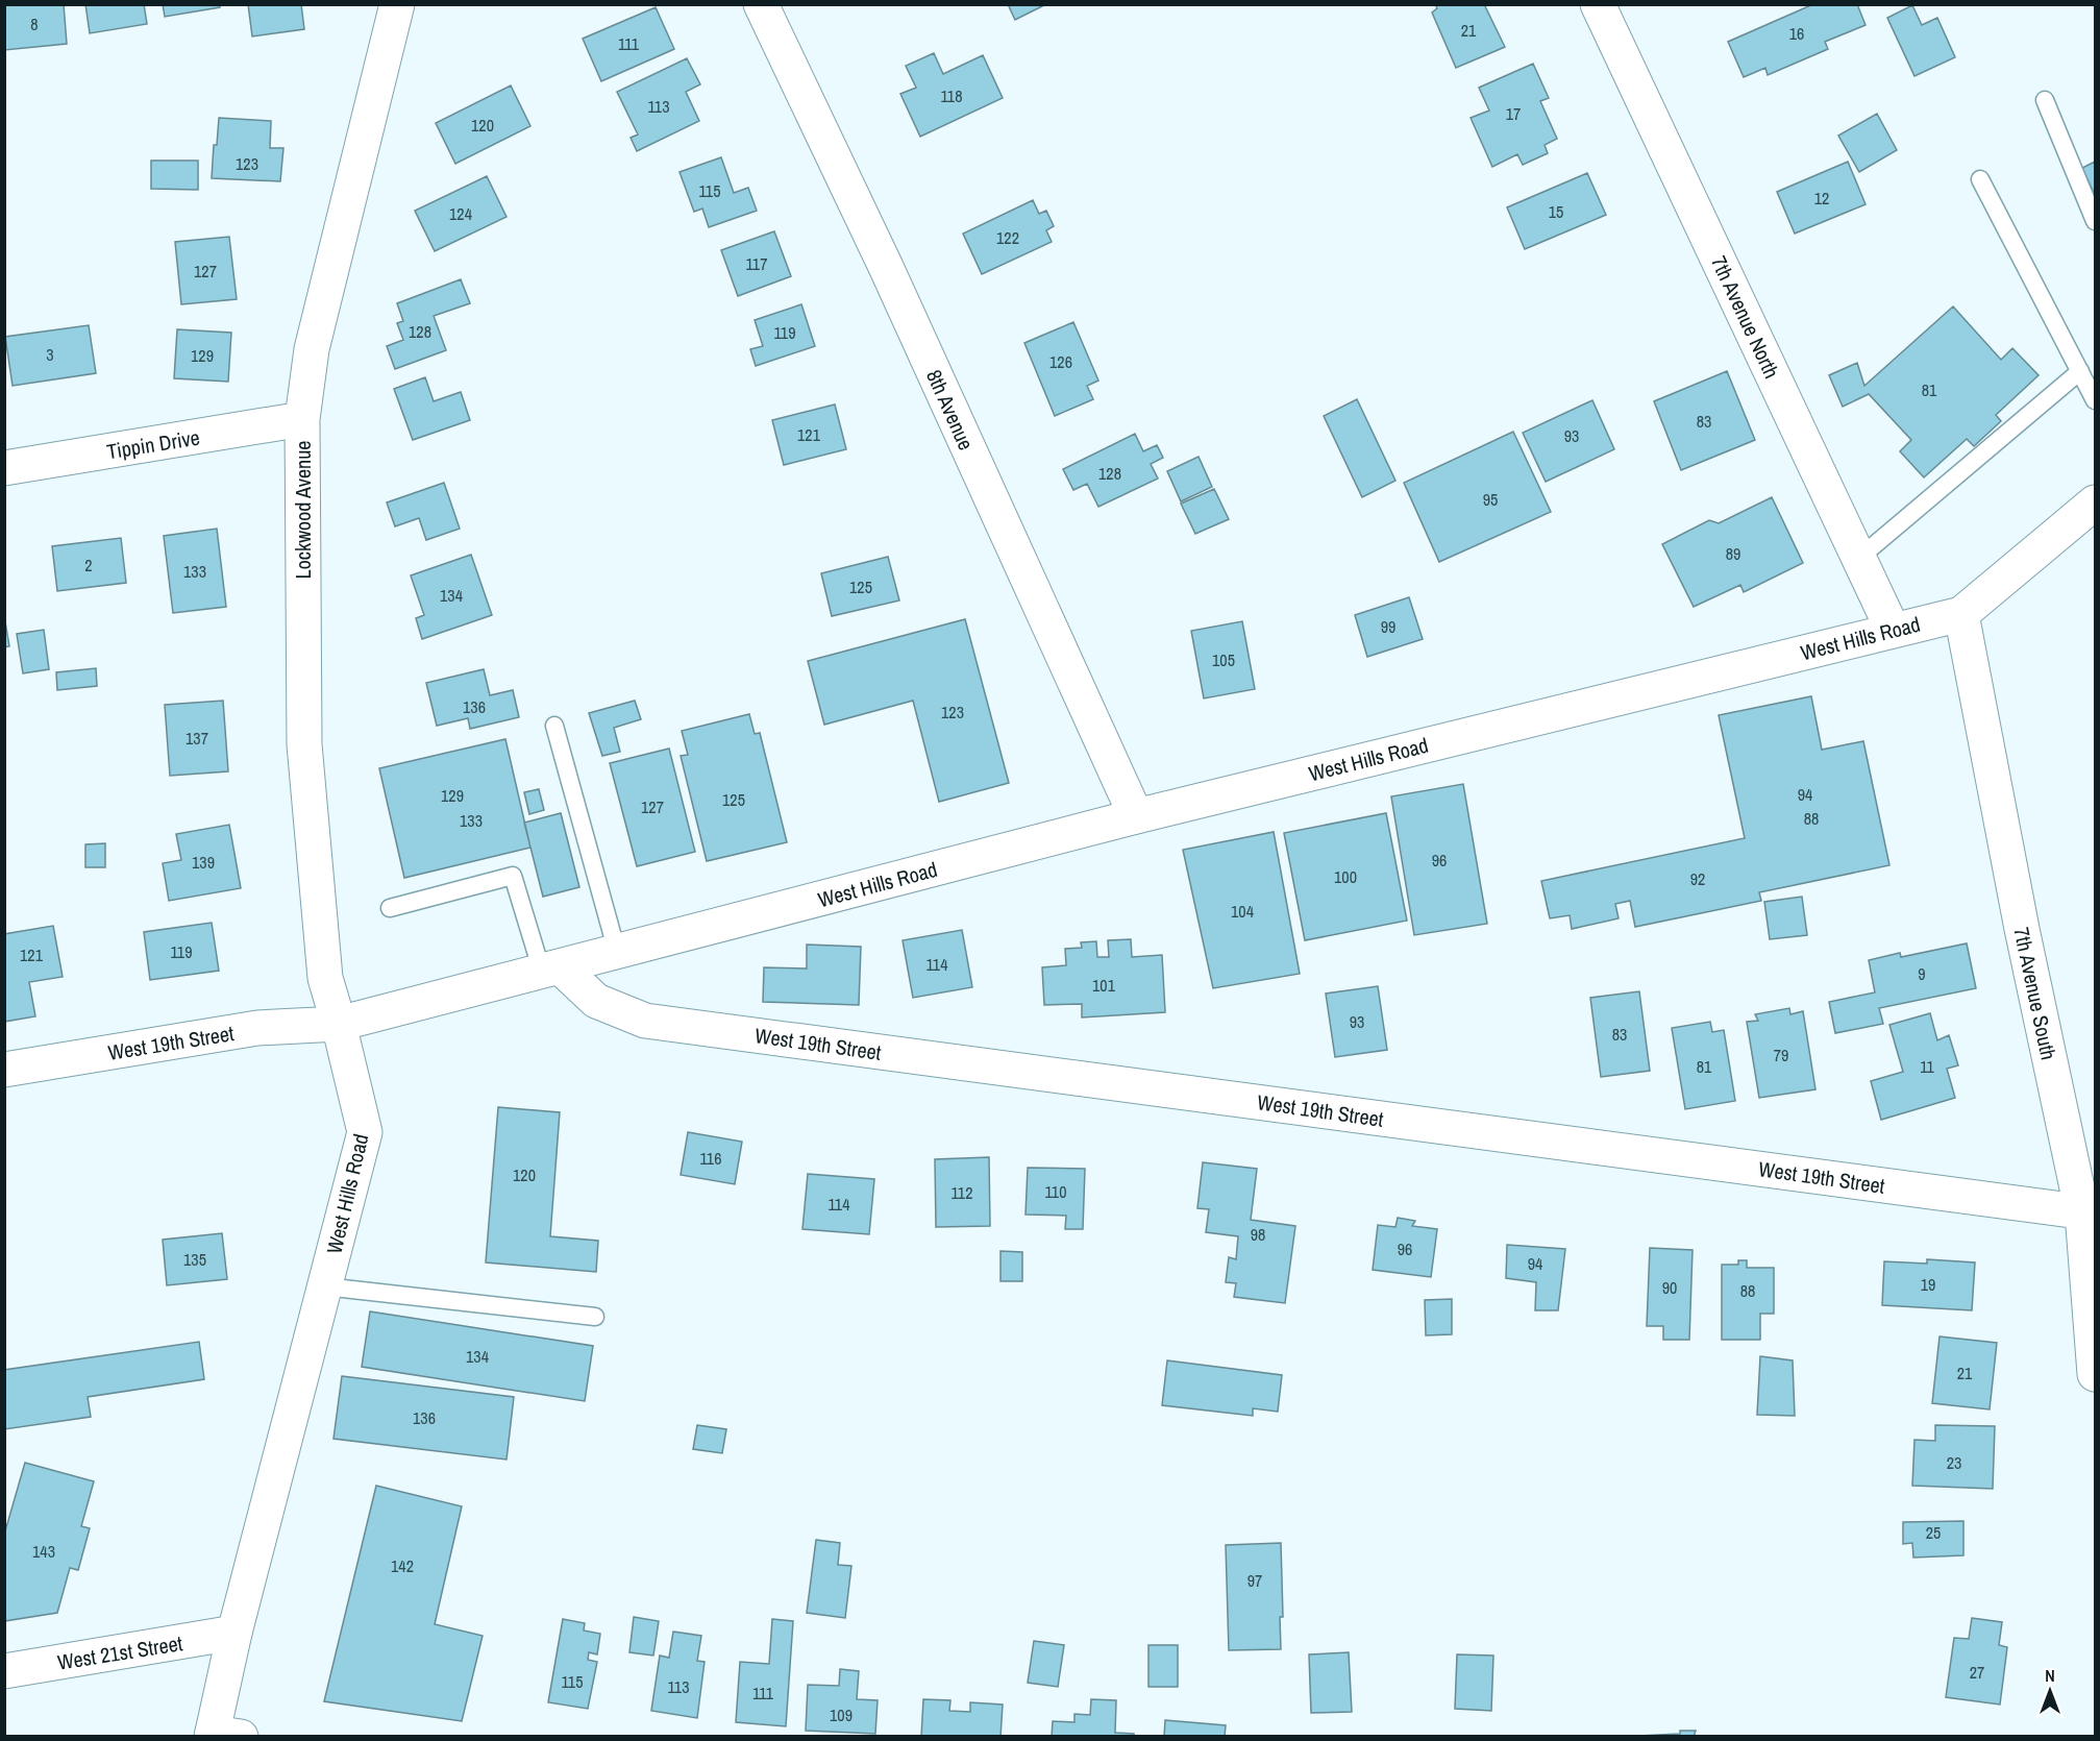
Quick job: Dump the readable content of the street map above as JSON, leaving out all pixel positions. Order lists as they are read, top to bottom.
{
  "streets": {
    "street": [
      "7th Avenue North",
      "8th Avenue",
      "Tippin Drive",
      "Lockwood Avenue",
      "West Hills Road",
      "7th Avenue South",
      "West 19th Street",
      "West 21st Street"
    ]
  },
  "crossings": [
    ["7th Avenue North", "West Hills Road"],
    ["8th Avenue", "West Hills Road"],
    ["Tippin Drive", "Lockwood Avenue"],
    ["Lockwood Avenue", "West Hills Road"],
    ["Lockwood Avenue", "West 19th Street"],
    ["West Hills Road", "7th Avenue South"],
    ["West Hills Road", "West 19th Street"],
    ["West Hills Road", "West 21st Street"],
    ["7th Avenue South", "West 19th Street"]
  ],
  "house_numbers": [
    "8",
    "21",
    "16",
    "111",
    "118",
    "113",
    "17",
    "120",
    "123",
    "115",
    "12",
    "15",
    "124",
    "122",
    "117",
    "127",
    "128",
    "119",
    "3",
    "129",
    "126",
    "81",
    "83",
    "121",
    "93",
    "128",
    "95",
    "89",
    "2",
    "133",
    "125",
    "134",
    "99",
    "105",
    "136",
    "123",
    "137",
    "94",
    "129",
    "125",
    "127",
    "88",
    "133",
    "96",
    "139",
    "100",
    "92",
    "104",
    "119",
    "121",
    "114",
    "9",
    "101",
    "93",
    "83",
    "79",
    "81",
    "11",
    "116",
    "120",
    "110",
    "112",
    "114",
    "98",
    "96",
    "135",
    "94",
    "19",
    "90",
    "88",
    "134",
    "21",
    "136",
    "23",
    "25",
    "143",
    "142",
    "97",
    "27",
    "115",
    "113",
    "111",
    "109"
  ],
  "north": "top"
}
